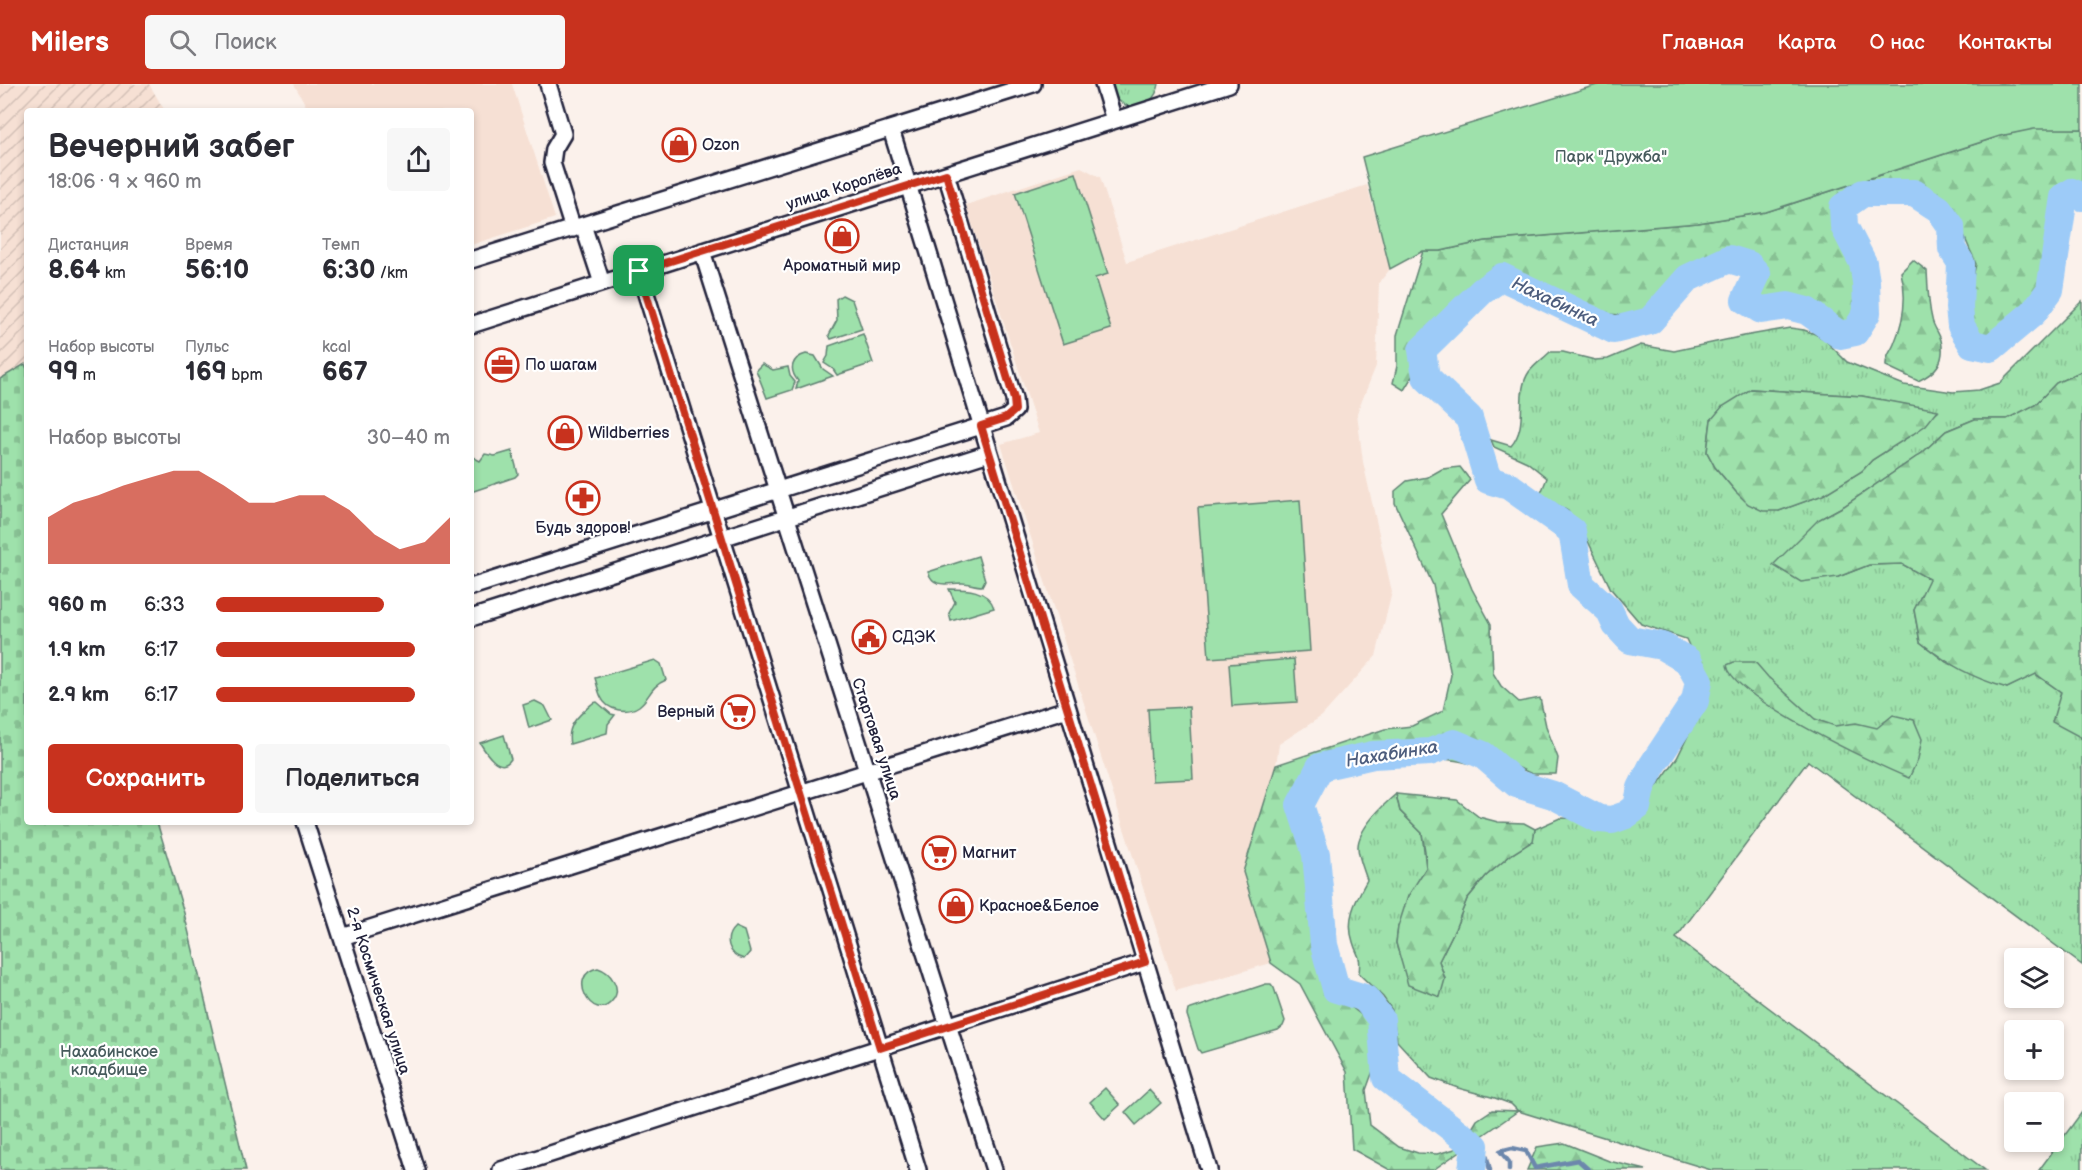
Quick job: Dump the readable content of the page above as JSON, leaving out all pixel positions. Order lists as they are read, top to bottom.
{
  "streets": {
    "street": ["улица Королёва", "Стартовая улица", "2-я Космическая улица"]
  },
  "crossings": [
    ["улица Королёва", "Стартовая улица"]
  ],
  "water": ["Нахабинка"],
  "parks": ["Парк \"Дружба\"", "Нахабинское кладбище"],
  "places": {
    "shop": [
      "Ozon",
      "Ароматный мир",
      "Wildberries",
      "Красное&Белое"
    ],
    "office": ["По шагам"],
    "pharmacy": ["Будь здоров!"],
    "public building": ["СДЭК"],
    "supermarket": ["Верный", "Магнит"]
  },
  "page": {
    "header": "Milers",
    "search": "Поиск",
    "nav": [
      "Главная",
      "Карта",
      "О нас",
      "Контакты"
    ],
    "heading": ["Вечерний забег", "18:06 · 9 × 960 m"],
    "stats": [
      ["Дистанция", "8.64 km"],
      ["Время", "56:10"],
      ["Темп", "6:30 /km"],
      ["Набор высоты", "99 m"],
      ["Пульс", "169 bpm"],
      ["kcal", "667"]
    ],
    "chart": ["Набор высоты", "30–40 m"],
    "list": [
      {
        "name": "960 m",
        "note": "6:33"
      },
      {
        "name": "1.9 km",
        "note": "6:17"
      },
      {
        "name": "2.9 km",
        "note": "6:17"
      }
    ],
    "buttons": ["Сохранить", "Поделиться"],
    "map_buttons": ["+", "−"]
  }
}
